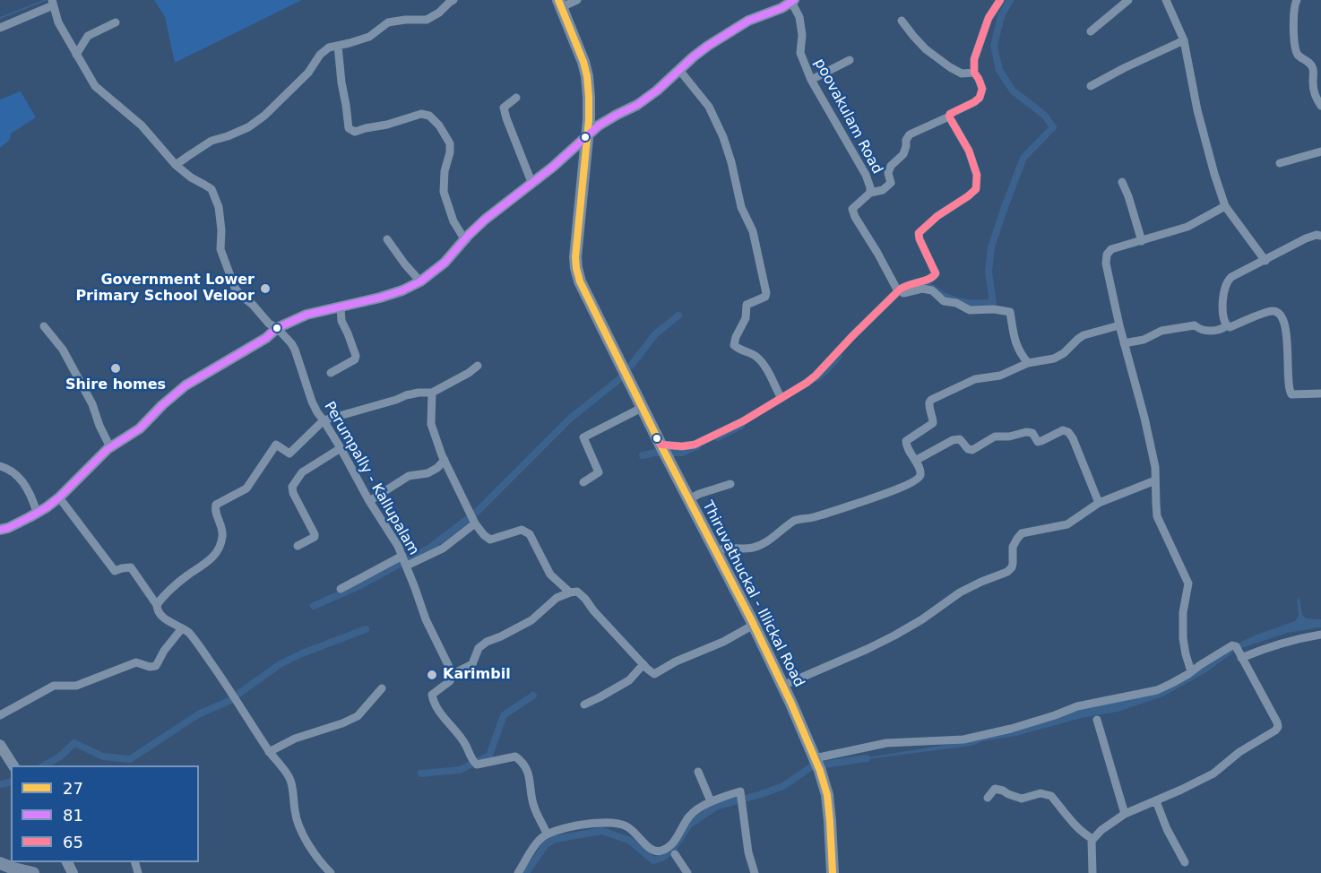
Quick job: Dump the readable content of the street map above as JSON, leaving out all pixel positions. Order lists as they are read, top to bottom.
{
  "streets": {
    "main road": ["Thiruvathuckal - Illickal Road"],
    "street": ["poovakulam Road", "Perumpally - Kallupalam"]
  },
  "places": ["Government Lower Primary School Veloor", "Shire homes", "Karimbil"],
  "lines": ["transit line 27", "transit line 81", "transit line 65"],
  "legend": ["27", "81", "65"]
}
